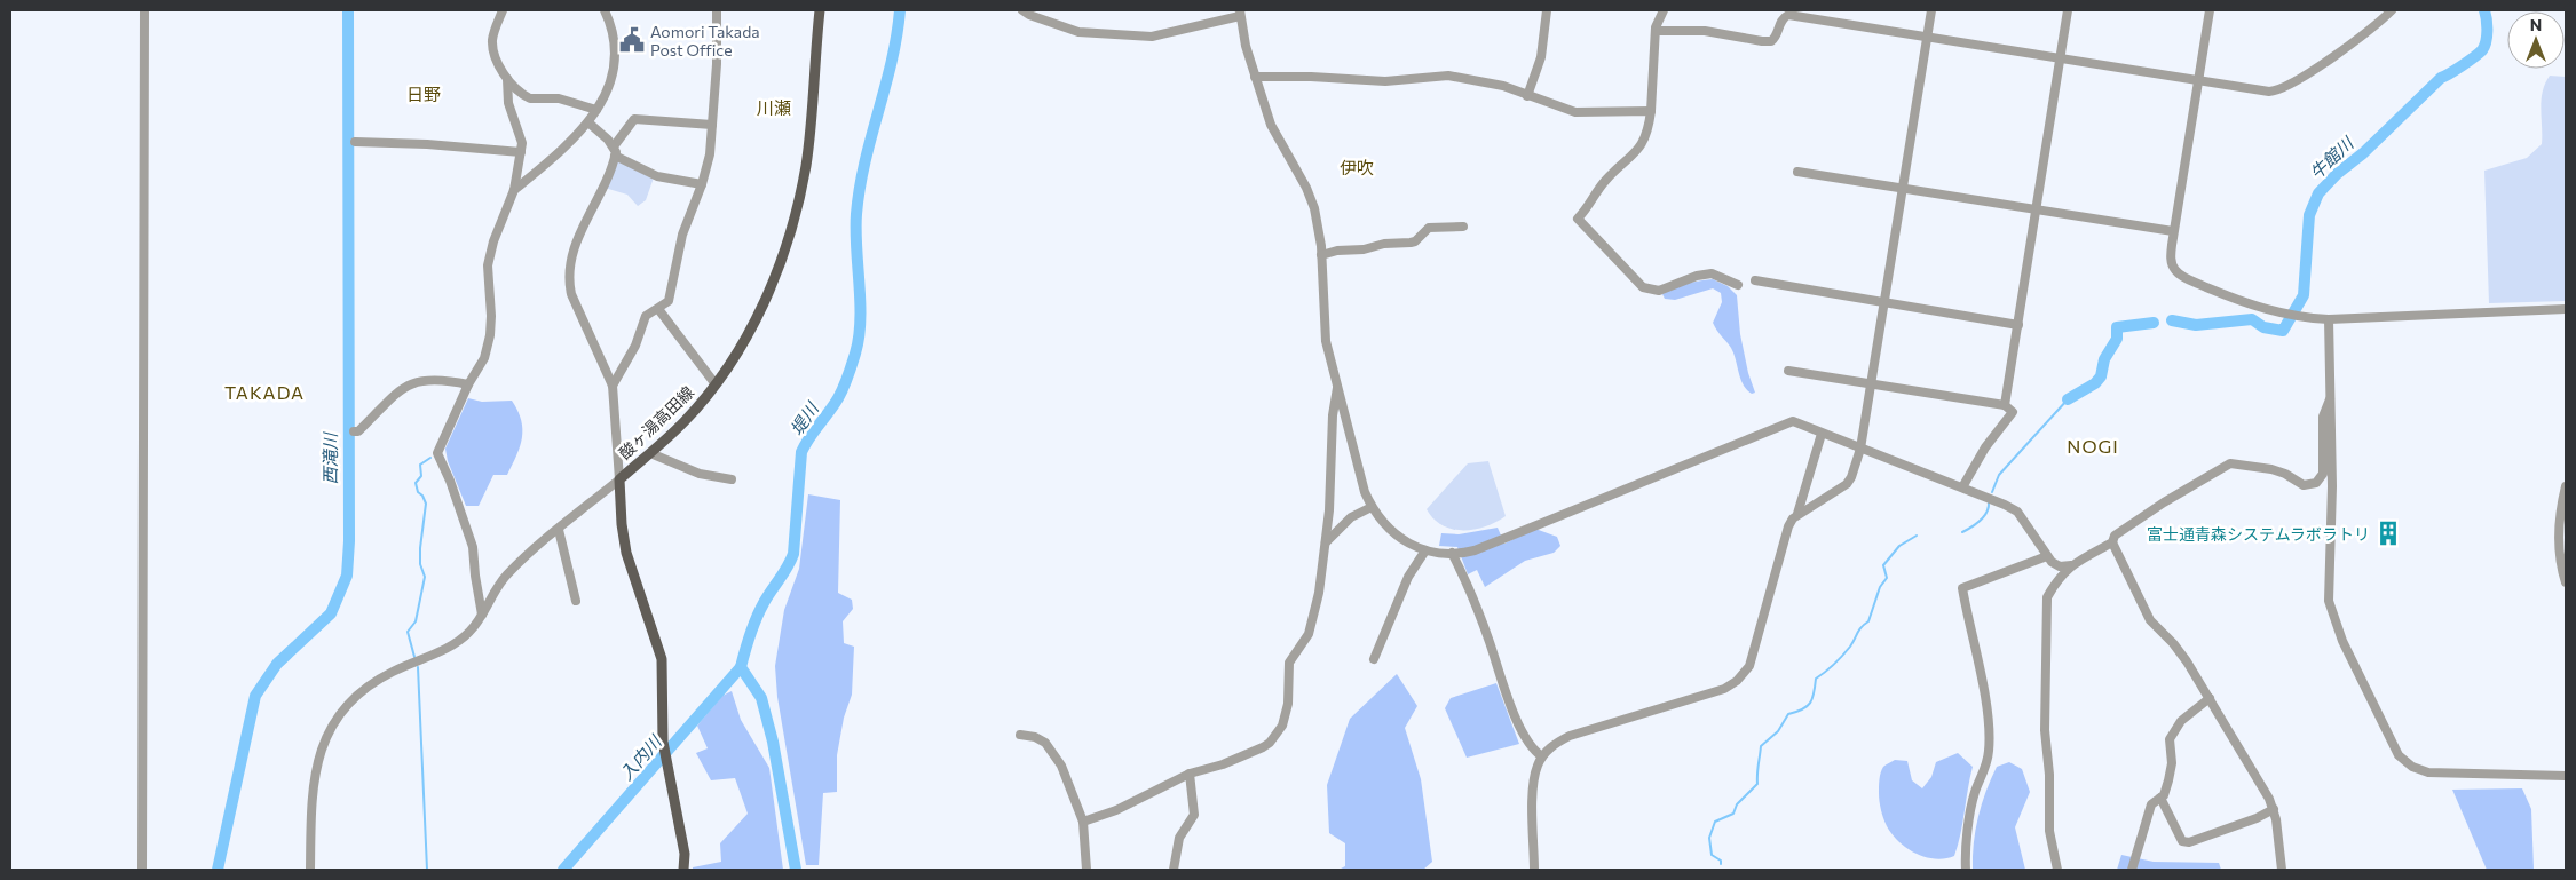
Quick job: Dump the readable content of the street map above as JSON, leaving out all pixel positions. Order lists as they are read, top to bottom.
{
  "streets": {
    "main road": ["酸ヶ湯高田線"]
  },
  "districts": [
    "日野",
    "川瀬",
    "伊吹",
    "TAKADA",
    "NOGI"
  ],
  "water": [
    "牛館川",
    "堤川",
    "西滝川",
    "入内川"
  ],
  "places": {
    "public building": ["Aomori Takada Post Office"],
    "building": ["富士通青森システムラボラトリ"]
  },
  "north": "top"
}
